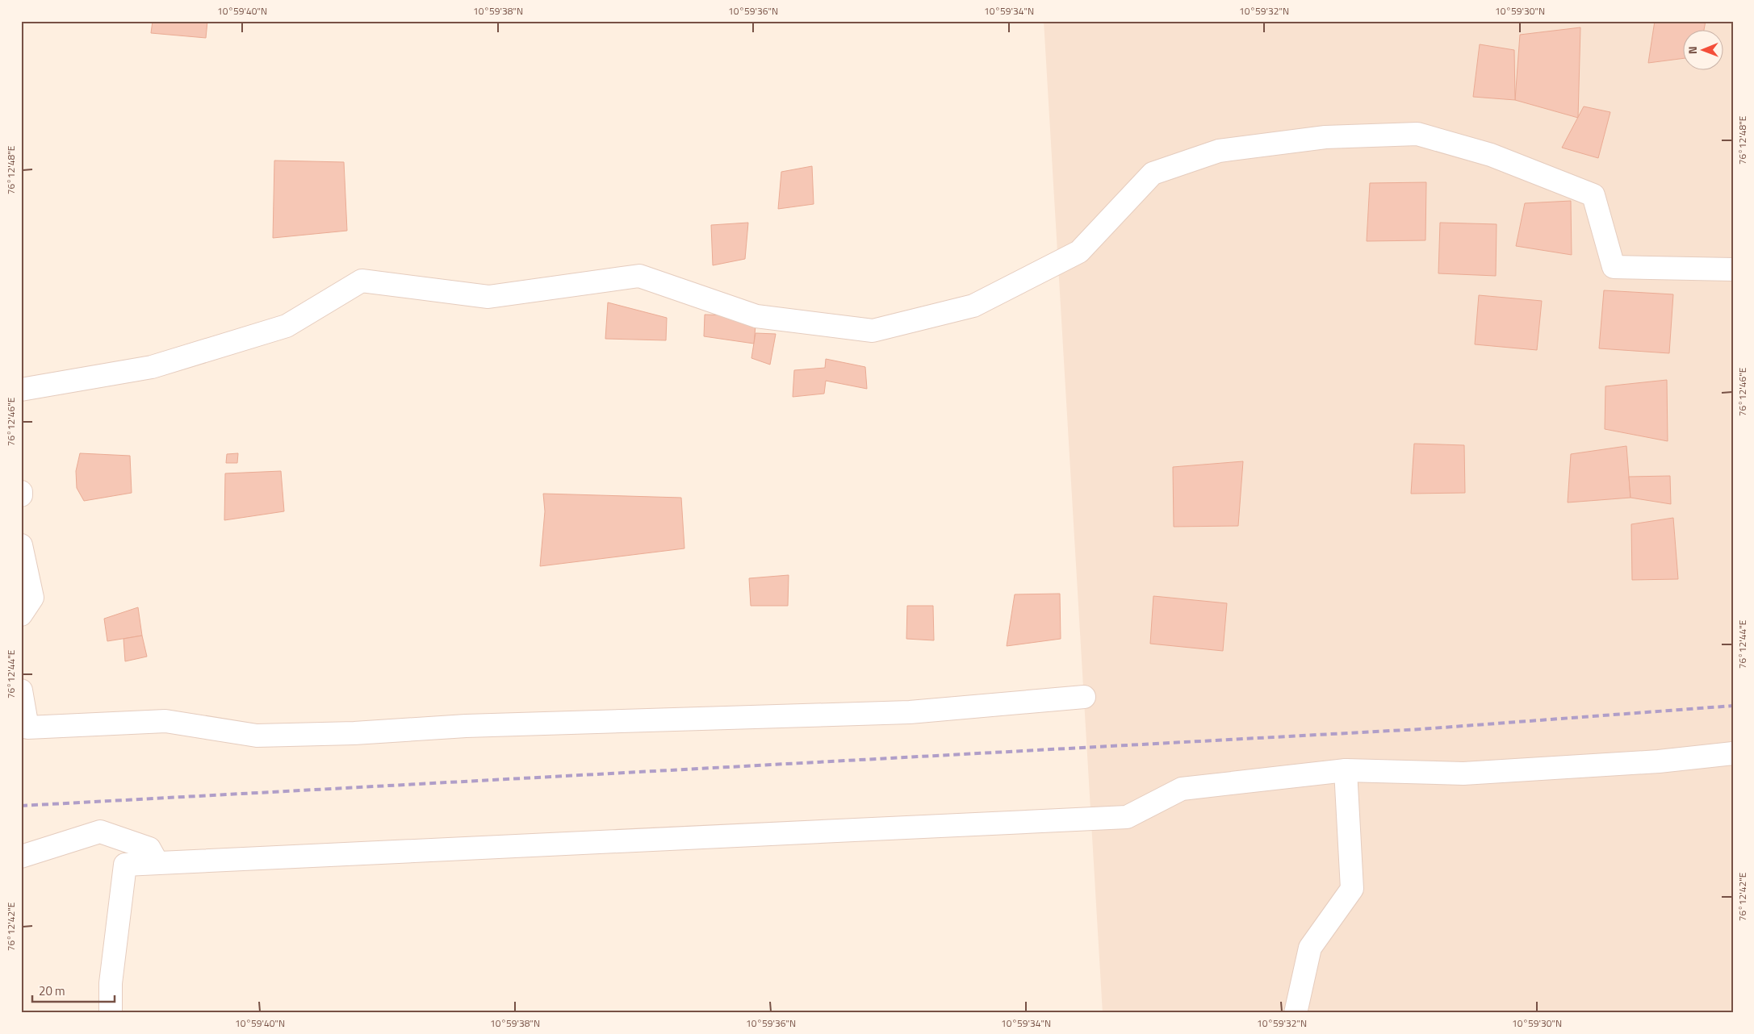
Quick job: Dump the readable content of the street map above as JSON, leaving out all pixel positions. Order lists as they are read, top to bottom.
{
  "scale_bar": "20 m",
  "north": "left",
  "coordinates": [
    "10°59'40\"N",
    "10°59'38\"N",
    "10°59'36\"N",
    "10°59'34\"N",
    "10°59'32\"N",
    "10°59'30\"N",
    "76°12'48\"E",
    "76°12'46\"E",
    "76°12'44\"E",
    "76°12'42\"E"
  ]
}
